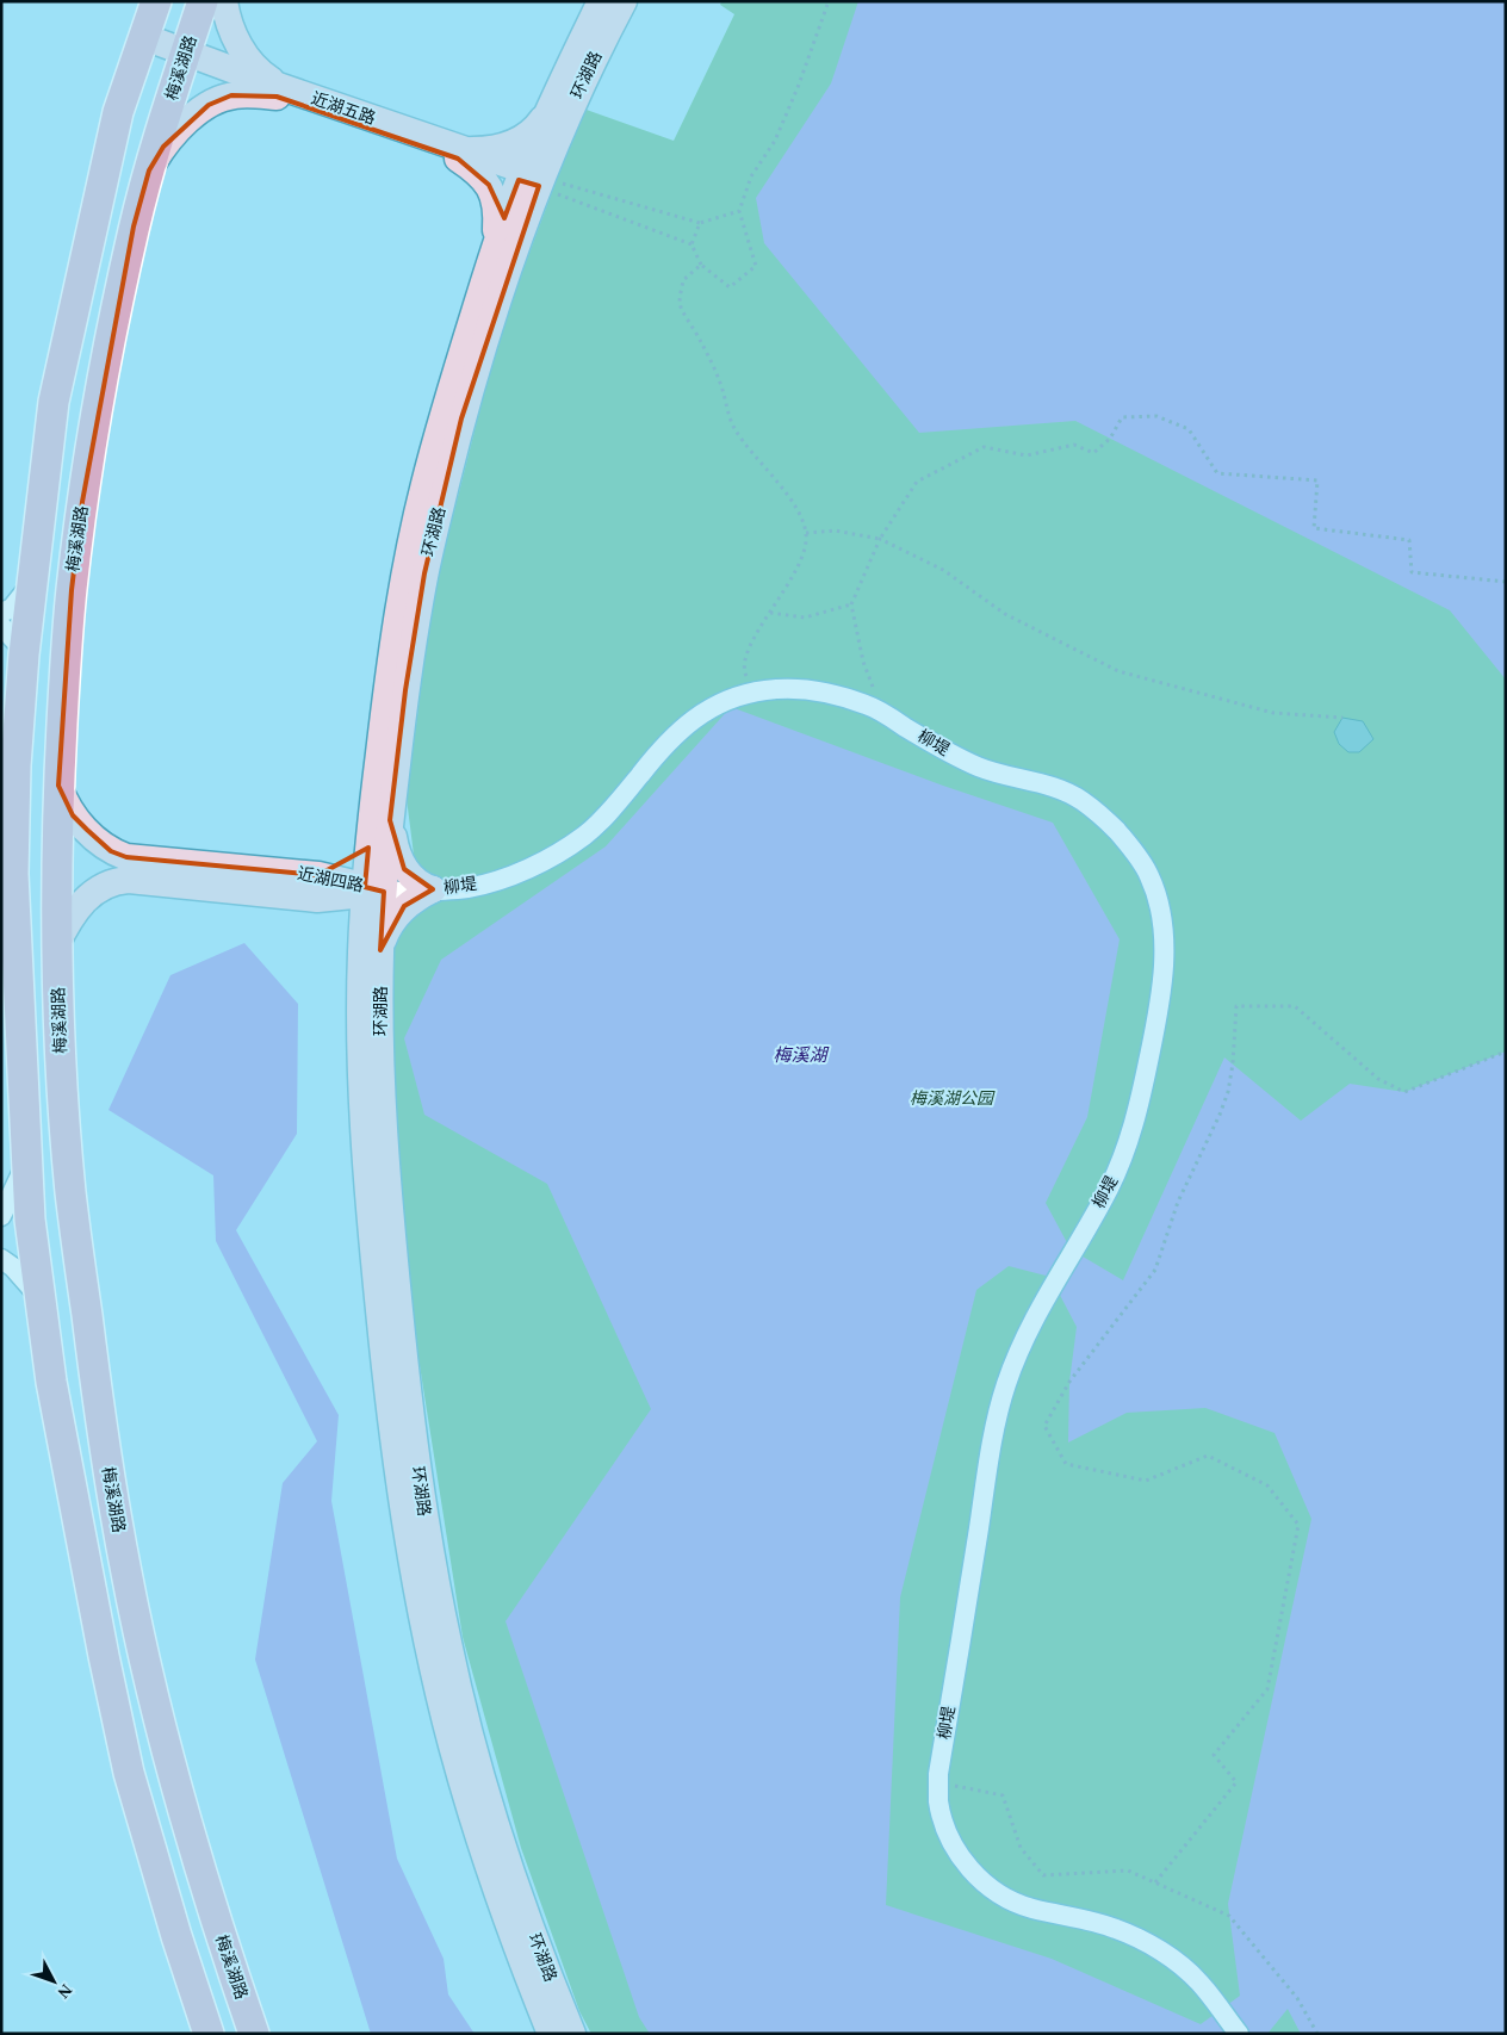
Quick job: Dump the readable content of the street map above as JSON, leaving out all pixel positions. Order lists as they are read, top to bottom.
{
  "streets": {
    "main road": [
      "梅溪湖路",
      "环湖路",
      "近湖五路",
      "近湖四路"
    ],
    "street": ["柳堤"]
  },
  "crossings": [
    ["梅溪湖路", "近湖五路"],
    ["梅溪湖路", "近湖四路"],
    ["环湖路", "近湖五路"],
    ["环湖路", "柳堤"],
    ["环湖路", "近湖四路"],
    ["柳堤", "近湖四路"]
  ],
  "water": ["梅溪湖"],
  "parks": ["梅溪湖公园"],
  "north": "bottom right"
}
